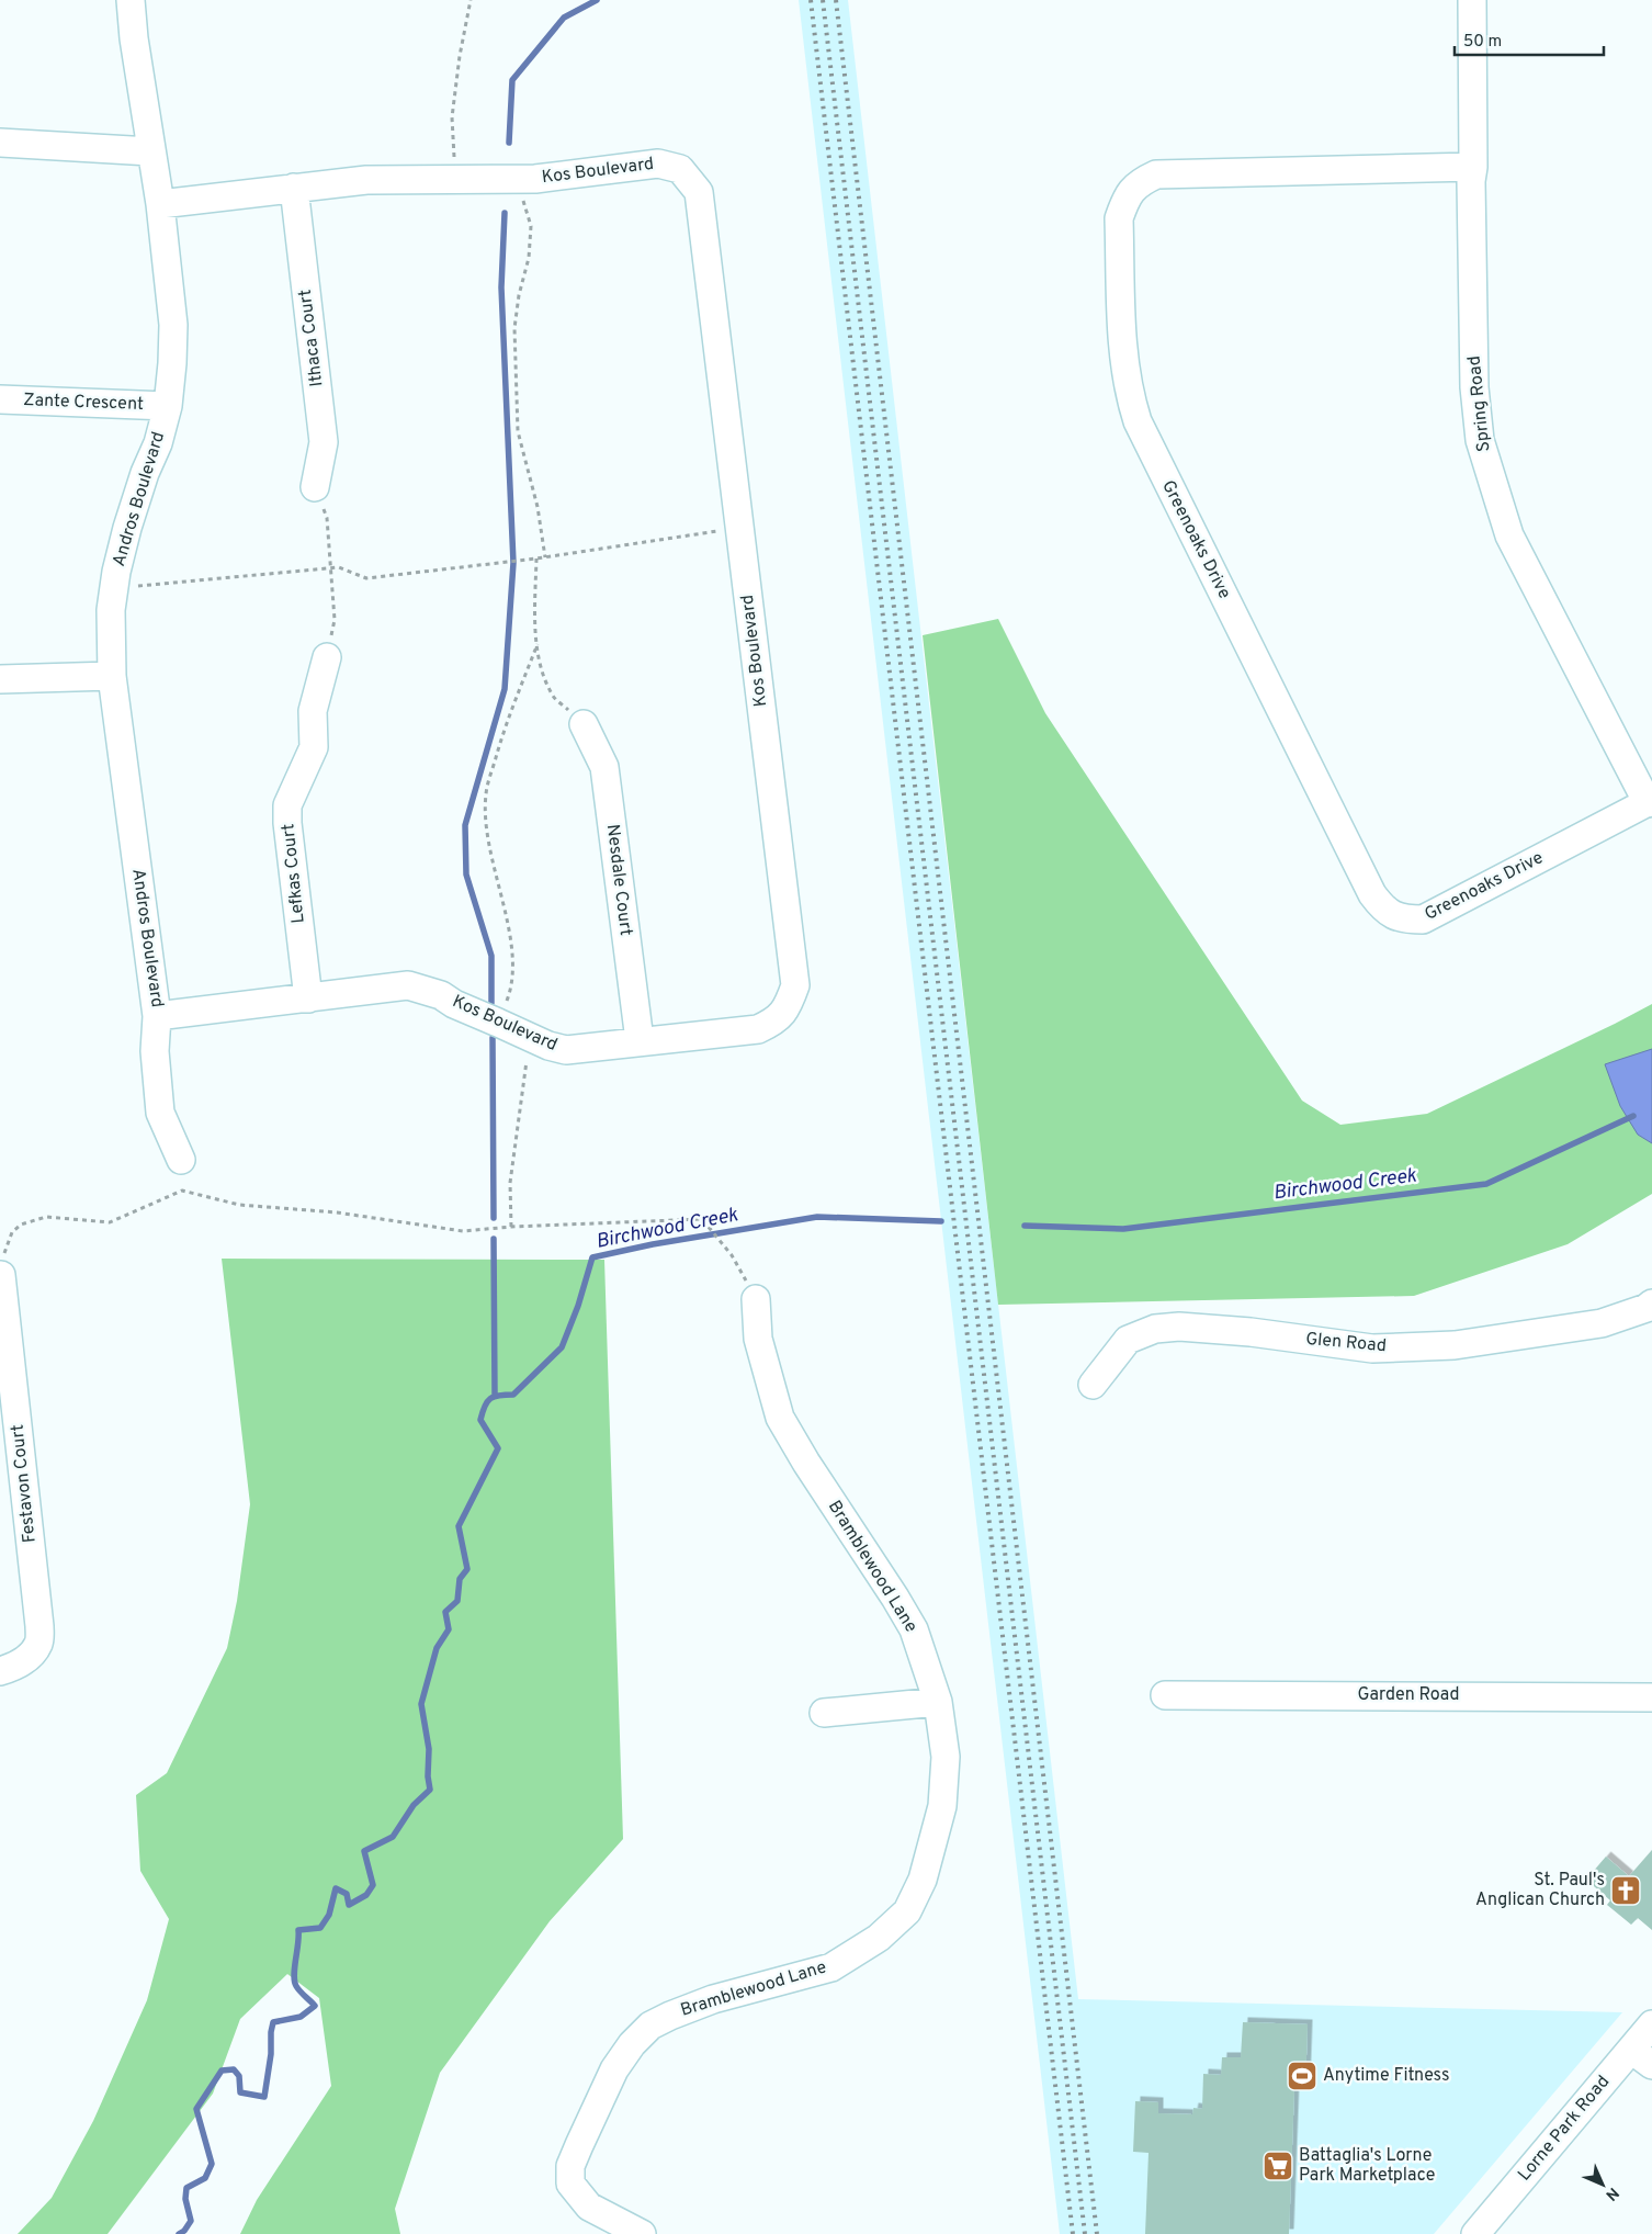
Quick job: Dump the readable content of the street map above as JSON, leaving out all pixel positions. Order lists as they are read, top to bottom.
{
  "streets": {
    "street": [
      "Kos Boulevard",
      "Ithaca Court",
      "Zante Crescent",
      "Spring Road",
      "Andros Boulevard",
      "Greenoaks Drive",
      "Lefkas Court",
      "Nesdale Court",
      "Glen Road",
      "Festavon Court",
      "Bramblewood Lane",
      "Garden Road",
      "Lorne Park Road"
    ]
  },
  "crossings": [
    ["Kos Boulevard", "Ithaca Court"],
    ["Kos Boulevard", "Andros Boulevard"],
    ["Kos Boulevard", "Lefkas Court"],
    ["Kos Boulevard", "Nesdale Court"],
    ["Zante Crescent", "Andros Boulevard"],
    ["Spring Road", "Greenoaks Drive"]
  ],
  "water": ["Birchwood Creek"],
  "places": {
    "church": ["St. Paul's Anglican Church"],
    "sports": ["Anytime Fitness"],
    "supermarket": ["Battaglia's Lorne Park Marketplace"]
  },
  "scale_bar": "50 m",
  "north": "bottom right"
}
